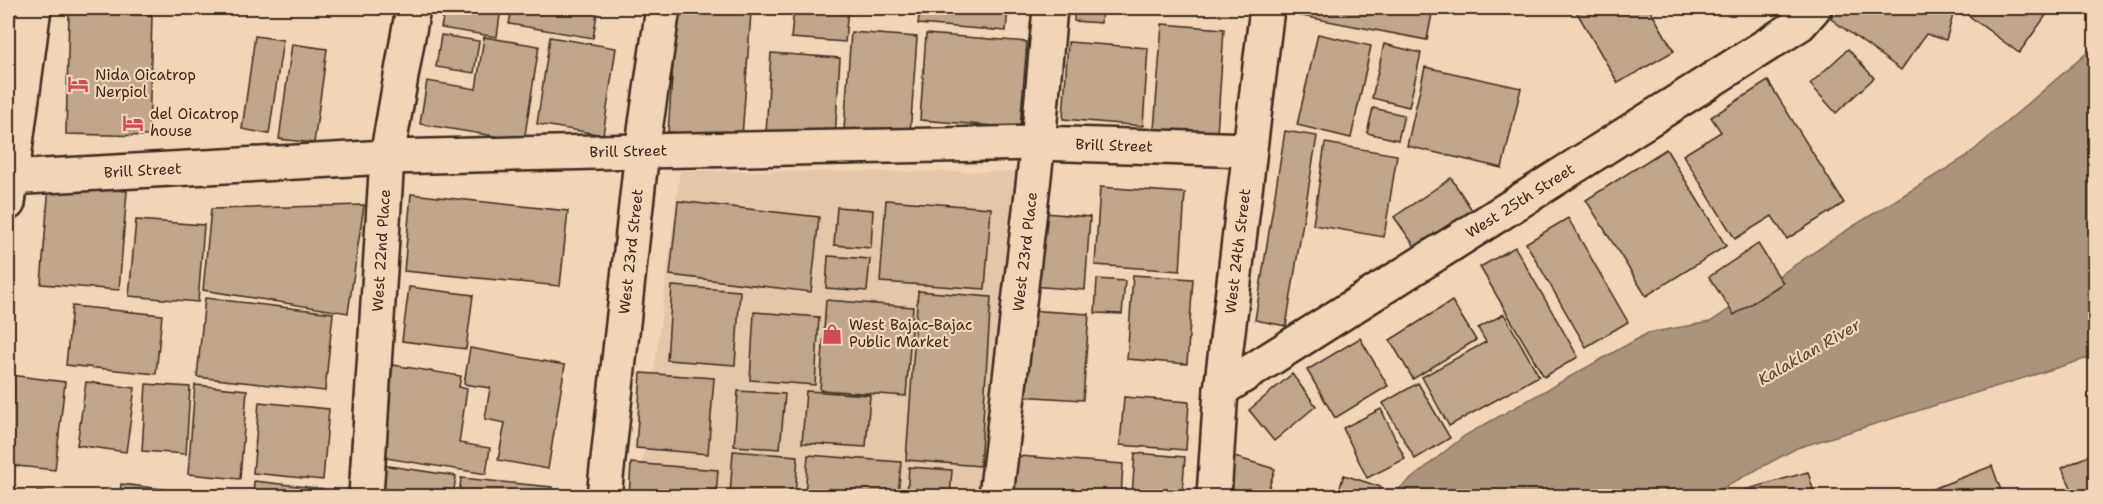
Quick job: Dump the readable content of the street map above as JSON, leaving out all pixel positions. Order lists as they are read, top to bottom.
{
  "streets": {
    "street": [
      "Brill Street",
      "West 25th Street",
      "West 22nd Place",
      "West 23rd Street",
      "West 23rd Place",
      "West 24th Street"
    ]
  },
  "crossings": [
    ["Brill Street", "West 22nd Place"],
    ["Brill Street", "West 23rd Street"],
    ["Brill Street", "West 23rd Place"],
    ["Brill Street", "West 24th Street"],
    ["West 25th Street", "West 24th Street"]
  ],
  "water": ["Kalaklan River"],
  "places": {
    "hotel": ["Nida Oicatrop Nerpiol", "del Oicatrop house"],
    "shop": ["West Bajac-Bajac Public Market"]
  }
}
